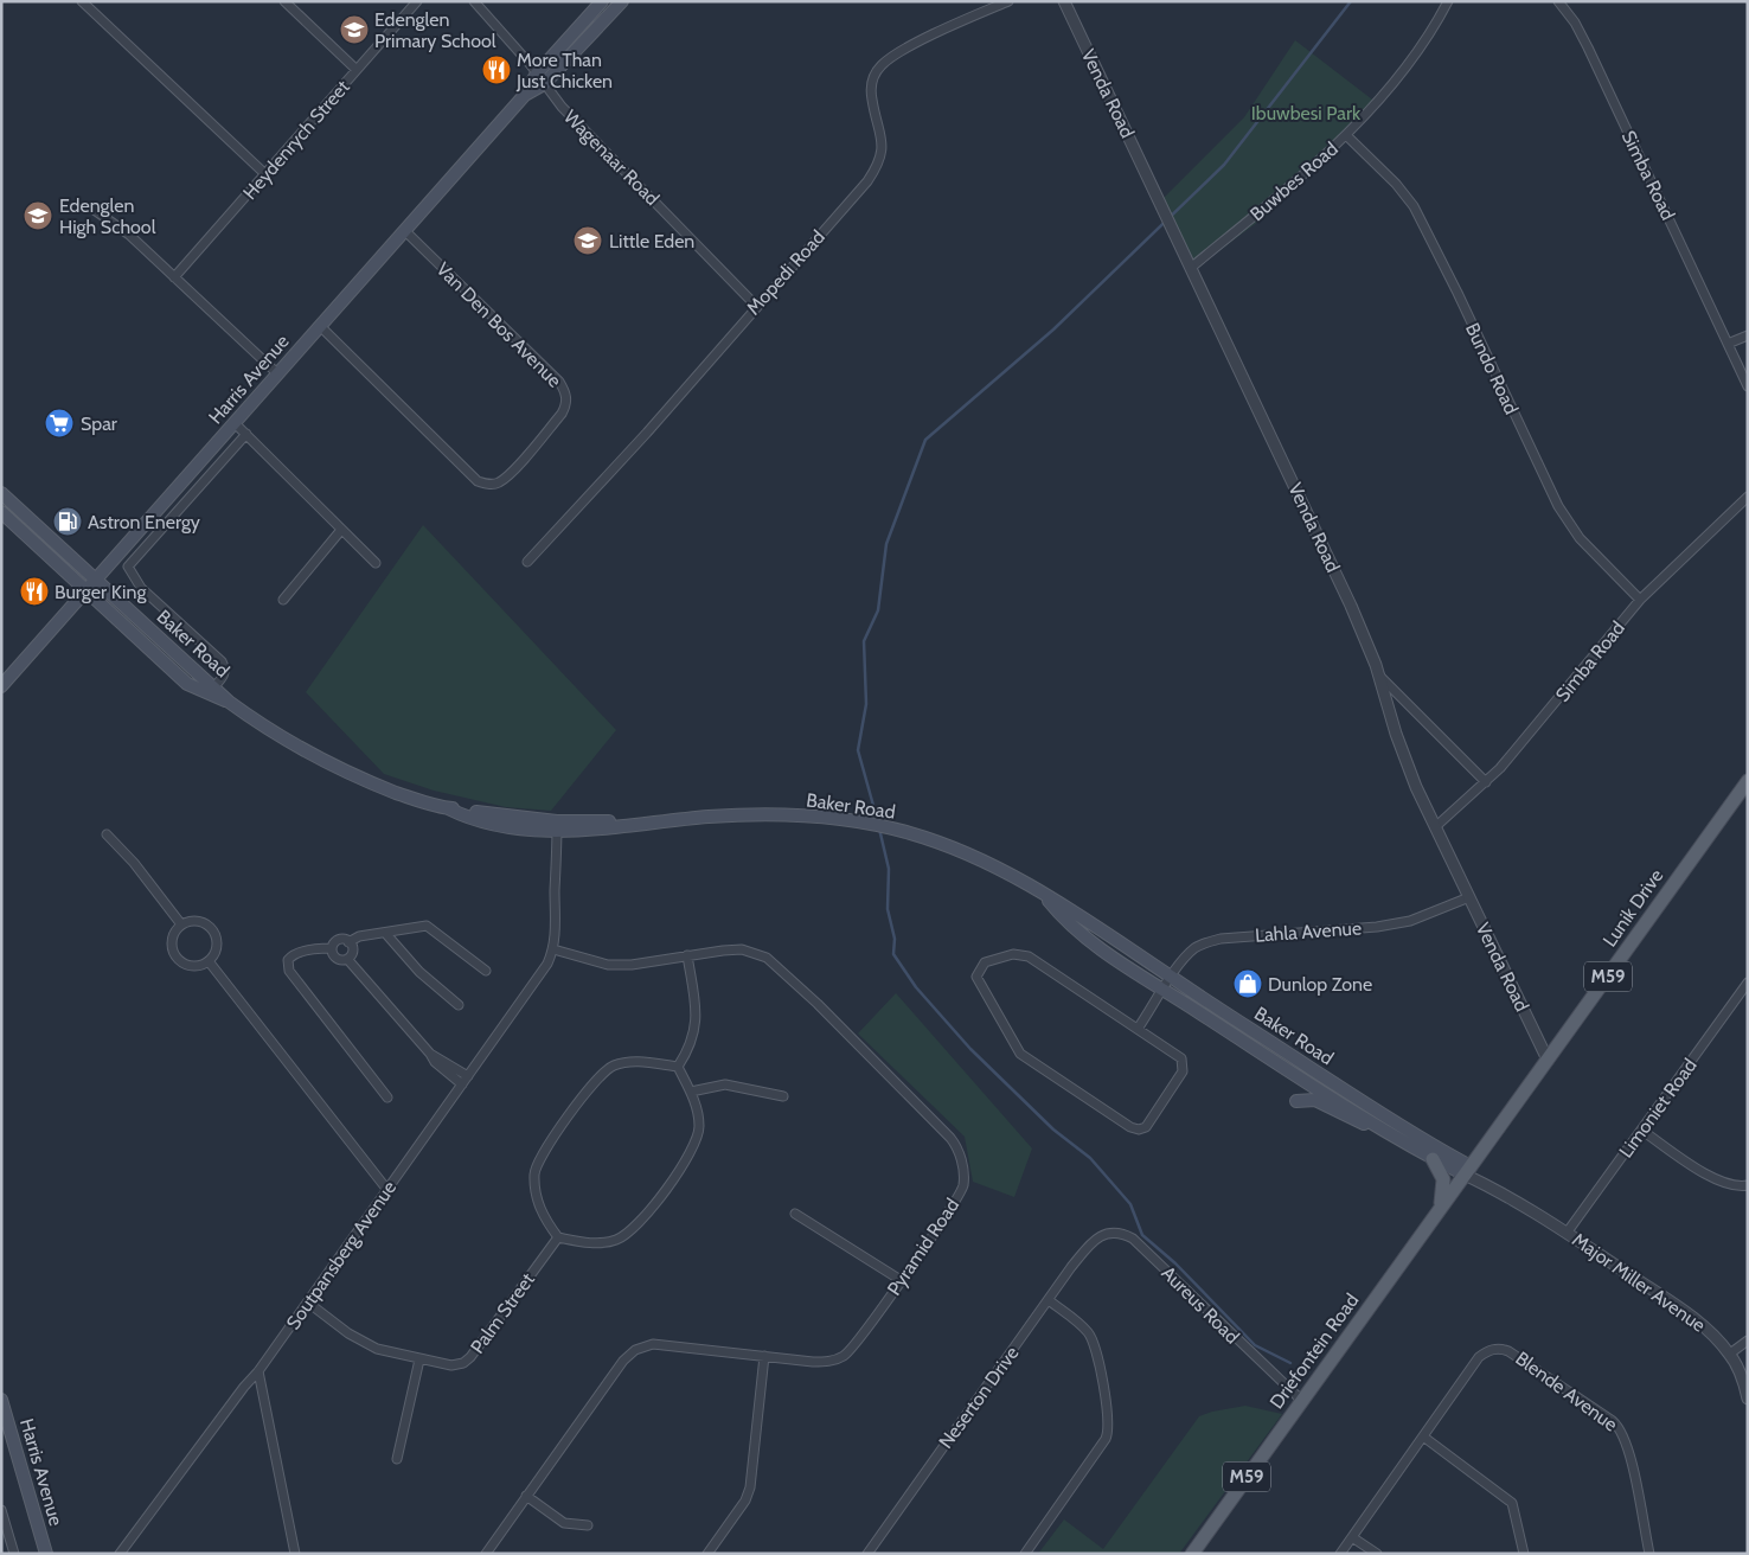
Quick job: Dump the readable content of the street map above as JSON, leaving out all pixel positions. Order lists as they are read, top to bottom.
{
  "streets": {
    "main road": [
      "Harris Avenue",
      "Baker Road",
      "Lunik Drive",
      "M59",
      "Driefontein Road"
    ],
    "street": [
      "Venda Road",
      "Heydenrych Street",
      "Wagenaar Road",
      "Simba Road",
      "Buwbes Road",
      "Mopedi Road",
      "Van Den Bos Avenue",
      "Bundo Road",
      "Lahla Avenue",
      "Limoniet Road",
      "Pyramid Road",
      "Soutpansberg Avenue",
      "Major Miller Avenue",
      "Aureus Road",
      "Palm Street",
      "Blende Avenue",
      "Neserton Drive"
    ]
  },
  "crossings": [
    ["Venda Road", "Simba Road"],
    ["Venda Road", "Buwbes Road"],
    ["Venda Road", "Lunik Drive"],
    ["Venda Road", "Lahla Avenue"],
    ["Wagenaar Road", "Mopedi Road"],
    ["Wagenaar Road", "Harris Avenue"],
    ["Simba Road", "Bundo Road"],
    ["Buwbes Road", "Bundo Road"],
    ["Van Den Bos Avenue", "Harris Avenue"],
    ["Harris Avenue", "Baker Road"],
    ["Baker Road", "Lunik Drive"],
    ["Baker Road", "Lahla Avenue"],
    ["Baker Road", "Major Miller Avenue"],
    ["Baker Road", "Driefontein Road"],
    ["Lunik Drive", "Major Miller Avenue"],
    ["Lunik Drive", "Driefontein Road"],
    ["Limoniet Road", "Major Miller Avenue"],
    ["Pyramid Road", "Soutpansberg Avenue"],
    ["Soutpansberg Avenue", "Palm Street"],
    ["Major Miller Avenue", "Driefontein Road"],
    ["Aureus Road", "Driefontein Road"],
    ["Aureus Road", "Neserton Drive"]
  ],
  "parks": ["Ibuwbesi Park"],
  "places": {
    "school or university": ["Edenglen Primary School", "Edenglen High School", "Little Eden"],
    "restaurant": ["More Than Just Chicken", "Burger King"],
    "supermarket": ["Spar"],
    "fuel station": ["Astron Energy"],
    "shop": ["Dunlop Zone"]
  }
}
